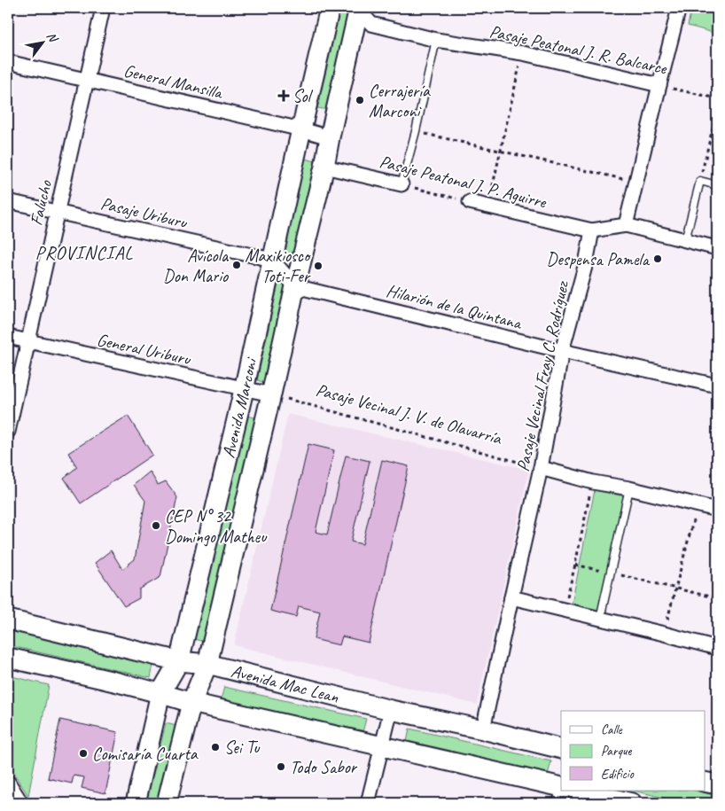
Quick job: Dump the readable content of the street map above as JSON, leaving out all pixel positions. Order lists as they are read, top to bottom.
{
  "streets": {
    "main road": ["Avenida Marconi", "Avenida Mac Lean"],
    "street": [
      "Pasaje Peatonal J. R. Balcarce",
      "General Mansilla",
      "Pasaje Peatonal J. P. Aguirre",
      "Falucho",
      "Pasaje Uriburu",
      "Hilarión de la Quintana",
      "General Uriburu",
      "Pasaje Vecinal Fray C. Rodríguez"
    ],
    "path": ["Pasaje Vecinal J. V. de Olavarría"]
  },
  "crossings": [
    ["Pasaje Peatonal J. R. Balcarce", "Avenida Marconi"],
    ["General Mansilla", "Falucho"],
    ["General Mansilla", "Avenida Marconi"],
    ["Pasaje Peatonal J. P. Aguirre", "Pasaje Vecinal Fray C. Rodríguez"],
    ["Pasaje Peatonal J. P. Aguirre", "Avenida Marconi"],
    ["Falucho", "Pasaje Uriburu"],
    ["Falucho", "General Uriburu"],
    ["Pasaje Uriburu", "Avenida Marconi"],
    ["Hilarión de la Quintana", "Pasaje Vecinal Fray C. Rodríguez"],
    ["Hilarión de la Quintana", "Avenida Marconi"],
    ["General Uriburu", "Avenida Marconi"],
    ["General Uriburu", "Pasaje Vecinal J. V. de Olavarría"],
    ["Pasaje Vecinal Fray C. Rodríguez", "Pasaje Vecinal J. V. de Olavarría"],
    ["Pasaje Vecinal Fray C. Rodríguez", "Avenida Mac Lean"],
    ["Avenida Marconi", "Pasaje Vecinal J. V. de Olavarría"],
    ["Avenida Marconi", "Avenida Mac Lean"]
  ],
  "districts": ["PROVINCIAL"],
  "places": {
    "health": ["Sol"],
    "other": [
      "Cerrajería Marconi",
      "Despensa Pamela",
      "Avícola Don Mario",
      "Maxikiosco Toti-Fer",
      "CEP N° 32 Domingo Matheu",
      "Sei Tu",
      "Comisaría Cuarta",
      "Todo Sabor"
    ]
  },
  "legend": ["Calle", "Parque", "Edificio"],
  "north": "top right"
}
